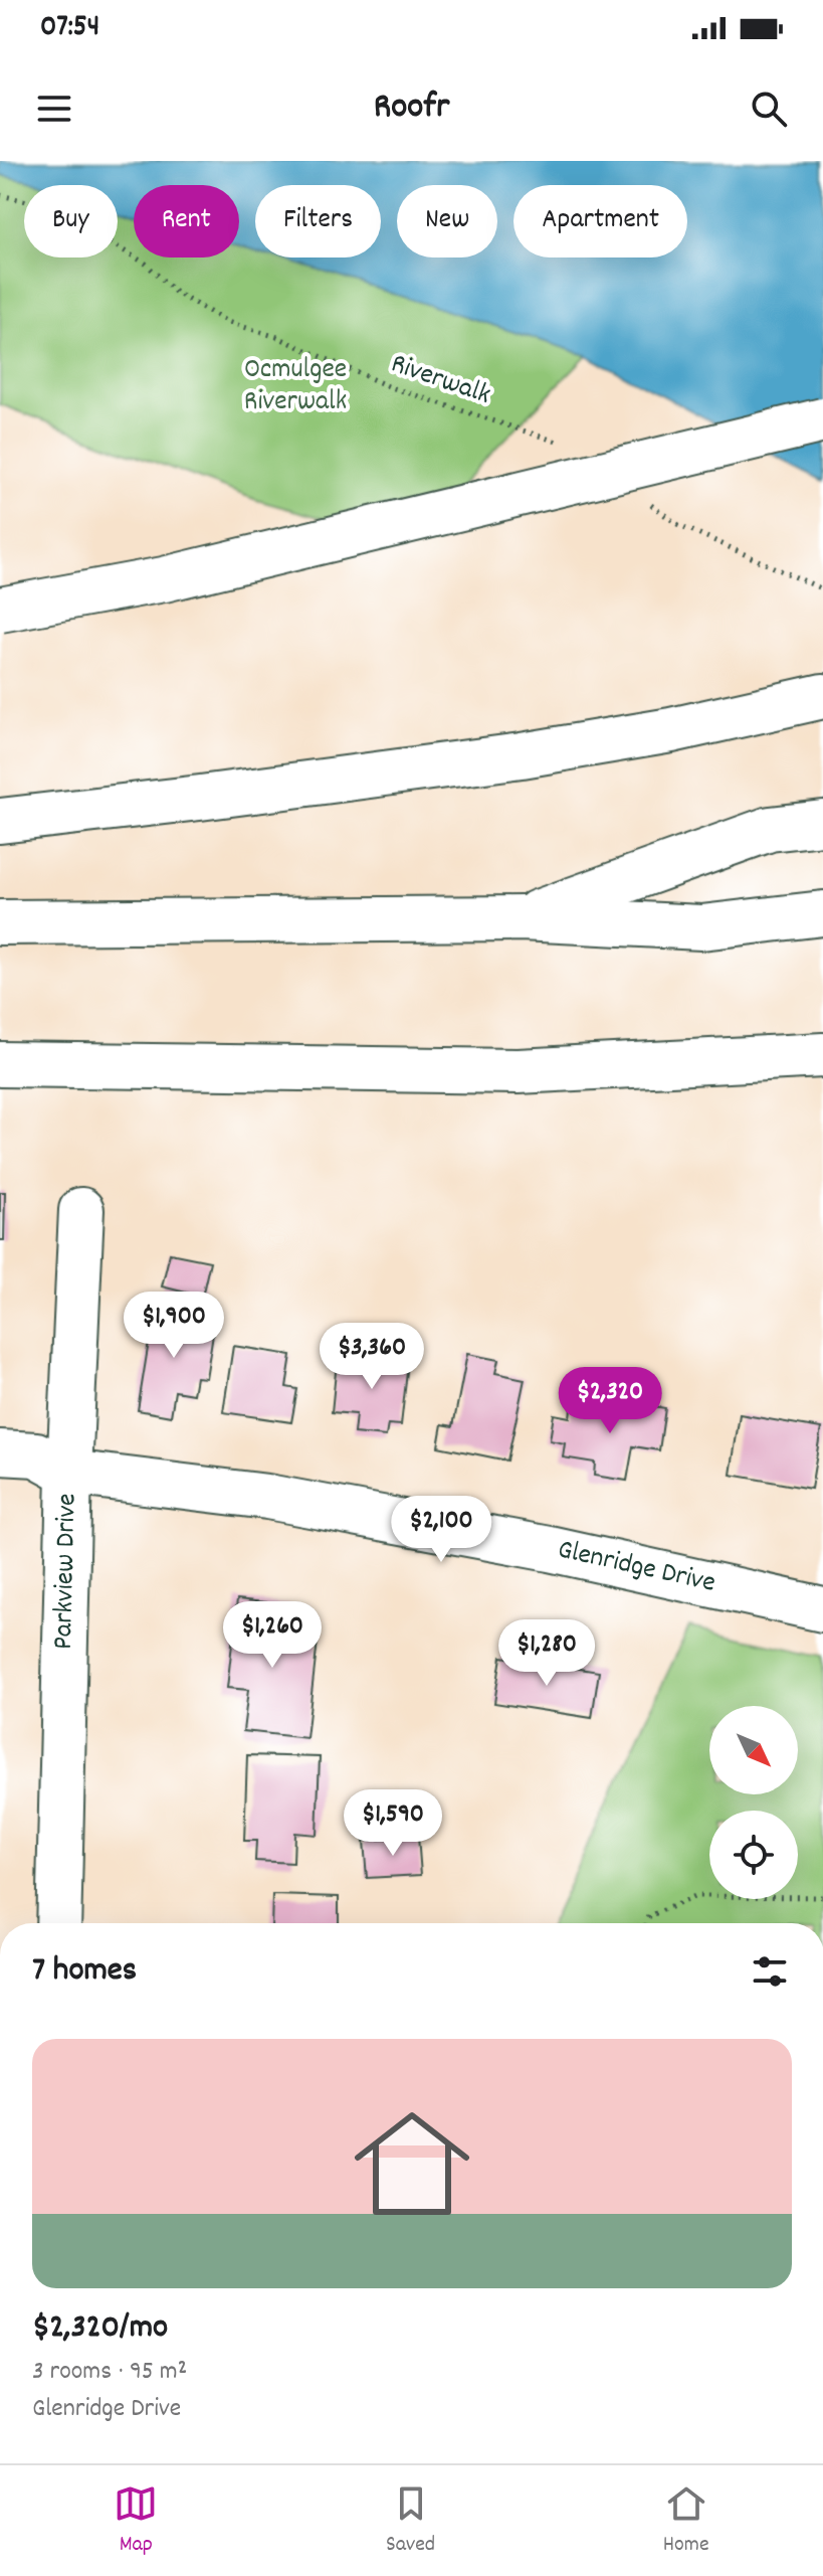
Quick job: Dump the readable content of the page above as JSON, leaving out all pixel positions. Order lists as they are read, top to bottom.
{
  "streets": {
    "main road": ["Glenridge Drive", "Parkview Drive"],
    "path": ["Riverwalk"]
  },
  "crossings": [
    ["Glenridge Drive", "Parkview Drive"]
  ],
  "parks": ["Ocmulgee Riverwalk"],
  "north": "bottom right",
  "page": {
    "status": "07:54",
    "header": "Roofr",
    "chip": [
      "Buy",
      "Rent",
      "Filters",
      "New",
      "Apartment"
    ],
    "price": [
      "$1,900",
      "$3,360",
      "$2,320",
      "$2,100",
      "$1,260",
      "$1,280",
      "$1,590"
    ],
    "heading": "7 homes",
    "list": [
      {
        "name": "$2,320/mo",
        "note": "3 rooms · 95 m² · Glenridge Drive"
      }
    ],
    "tabs": ["Map", "Saved", "Home"]
  }
}
